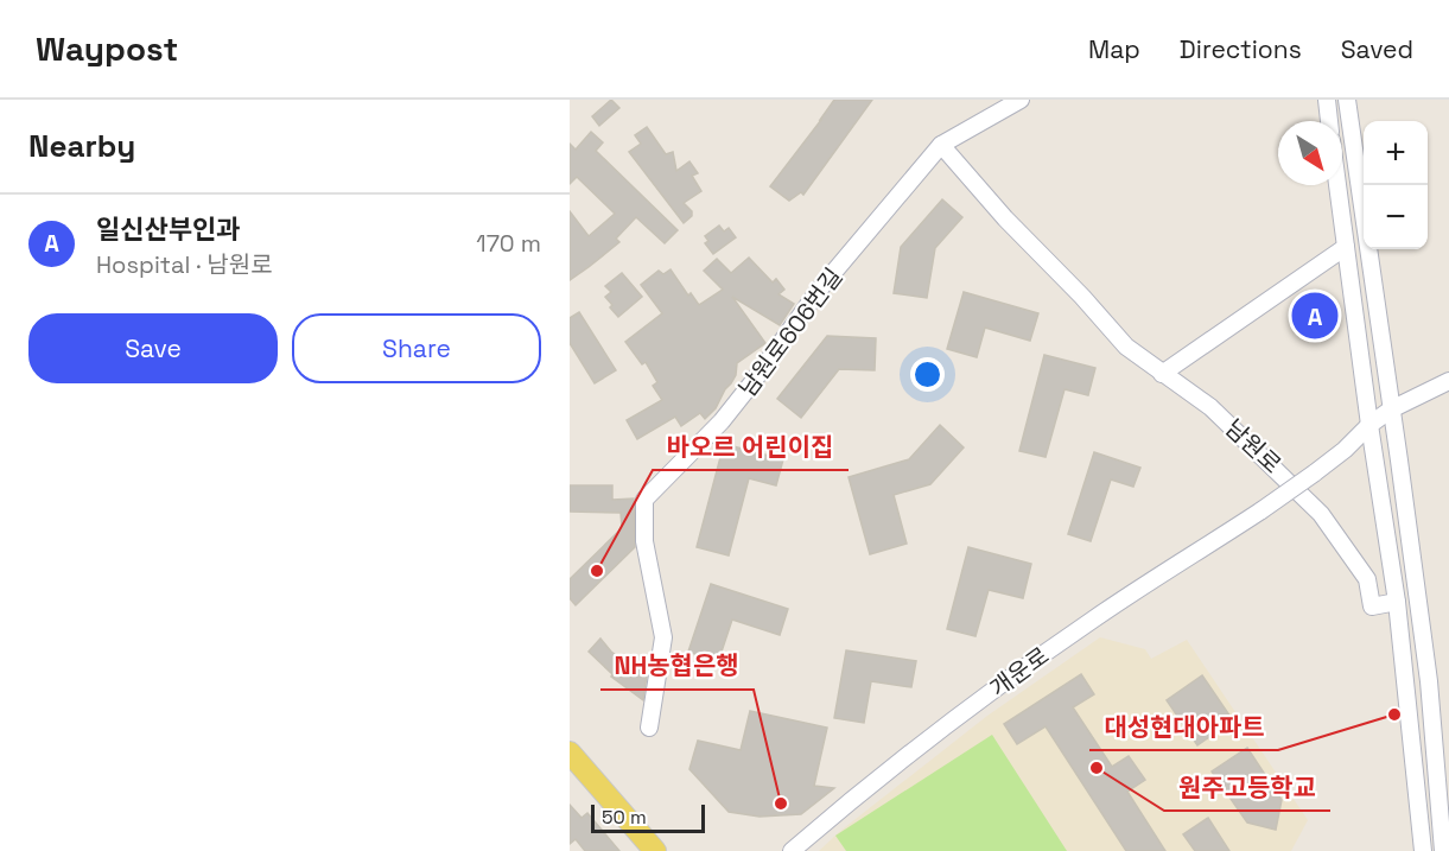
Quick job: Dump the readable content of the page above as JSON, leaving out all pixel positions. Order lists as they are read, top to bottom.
{
  "streets": {
    "street": ["남원로606번길", "남원로", "개운로"]
  },
  "crossings": [
    ["남원로606번길", "남원로"]
  ],
  "places": [
    "바오르 어린이집",
    "대성현대아파트",
    "원주고등학교",
    "NH농협은행"
  ],
  "scale_bar": "50 m",
  "north": "bottom right",
  "page": {
    "header": "Waypost",
    "nav": ["Map", "Directions", "Saved"],
    "heading": "Nearby",
    "map_buttons": ["+", "−"],
    "list": [
      {
        "mark": "A",
        "name": "일신산부인과",
        "note": "Hospital · 남원로",
        "value": "170 m"
      }
    ],
    "pins": "A",
    "buttons": ["Save", "Share"],
    "scale": "50 m"
  }
}
